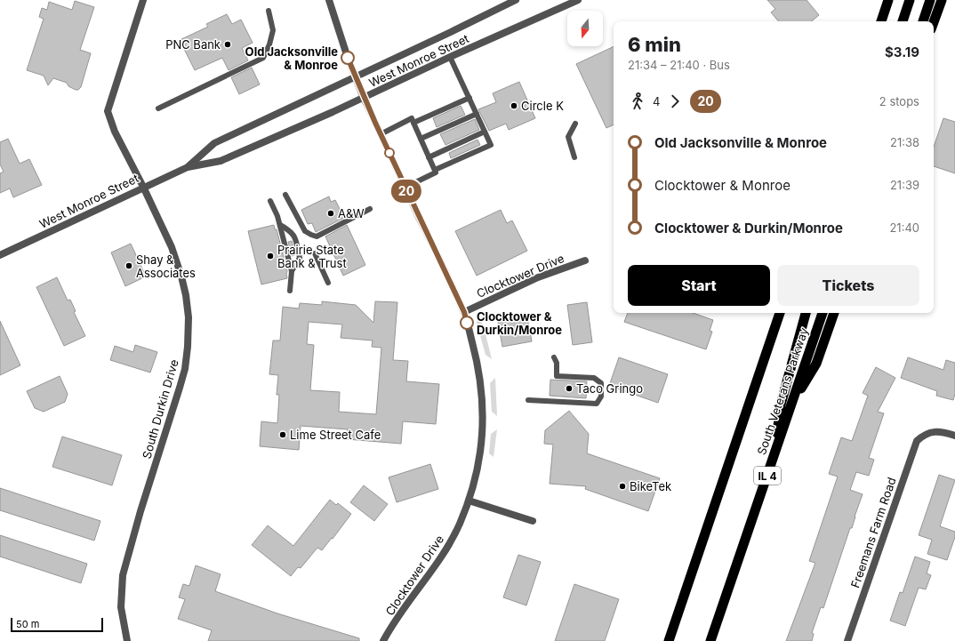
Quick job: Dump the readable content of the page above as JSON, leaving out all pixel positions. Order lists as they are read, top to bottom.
{
  "streets": {
    "highway": ["South Veterans Parkway", "IL 4"],
    "street": [
      "West Monroe Street",
      "Clocktower Drive",
      "South Durkin Drive",
      "Freemans Farm Road"
    ]
  },
  "crossings": [
    ["West Monroe Street", "Clocktower Drive"],
    ["West Monroe Street", "South Durkin Drive"]
  ],
  "places": [
    "PNC Bank",
    "Old Jacksonville & Monroe",
    "Circle K",
    "A&W",
    "Prairie State Bank & Trust",
    "Shay & Associates",
    "Clocktower & Durkin/Monroe",
    "Taco Gringo",
    "Lime Street Cafe",
    "BikeTek"
  ],
  "lines": ["bus line 20"],
  "scale_bar": "50 m",
  "north": "bottom",
  "page": {
    "on_map": "20",
    "heading": ["6 min", "21:34 – 21:40 · Bus", "$3.19"],
    "legs": ["4", "20", "2 stops"],
    "list": [
      {
        "name": "Old Jacksonville & Monroe",
        "value": "21:38"
      },
      {
        "name": "Clocktower & Monroe",
        "value": "21:39"
      },
      {
        "name": "Clocktower & Durkin/Monroe",
        "value": "21:40"
      }
    ],
    "buttons": ["Start", "Tickets"],
    "scale": "50 m"
  }
}
